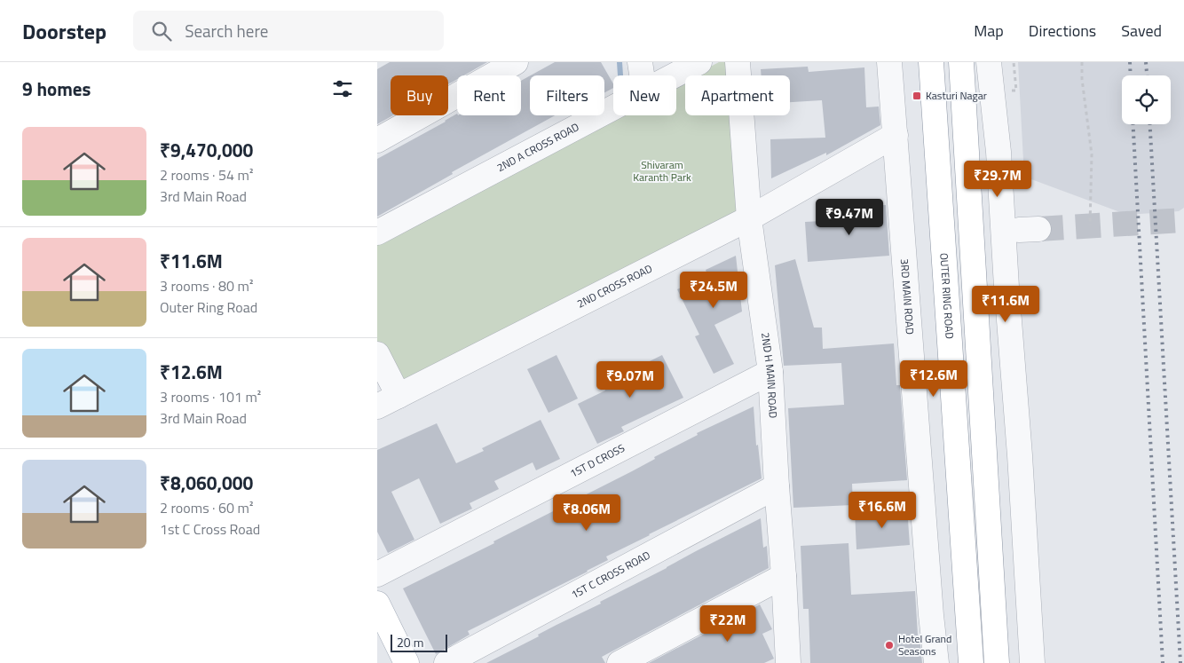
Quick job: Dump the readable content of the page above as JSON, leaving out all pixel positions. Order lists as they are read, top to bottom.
{
  "streets": {
    "main road": ["OUTER RING ROAD"],
    "street": [
      "2ND A CROSS ROAD",
      "2ND CROSS ROAD",
      "3RD MAIN ROAD",
      "2ND H MAIN ROAD",
      "1ST D CROSS",
      "1ST C CROSS ROAD"
    ]
  },
  "crossings": [
    ["2ND CROSS ROAD", "3RD MAIN ROAD"],
    ["2ND CROSS ROAD", "2ND H MAIN ROAD"],
    ["2ND H MAIN ROAD", "1ST D CROSS"],
    ["2ND H MAIN ROAD", "1ST C CROSS ROAD"]
  ],
  "parks": ["Shivaram Karanth Park"],
  "places": {
    "transit": ["Kasturi Nagar"],
    "other": ["Hotel Grand Seasons"]
  },
  "scale_bar": "20 m",
  "page": {
    "header": "Doorstep",
    "search": "Search here",
    "nav": ["Map", "Directions", "Saved"],
    "heading": "9 homes",
    "chip": [
      "Buy",
      "Rent",
      "Filters",
      "New",
      "Apartment"
    ],
    "list": [
      {
        "name": "₹9,470,000",
        "note": "2 rooms · 54 m² · 3rd Main Road"
      },
      {
        "name": "₹11.6M",
        "note": "3 rooms · 80 m² · Outer Ring Road"
      },
      {
        "name": "₹12.6M",
        "note": "3 rooms · 101 m² · 3rd Main Road"
      },
      {
        "name": "₹8,060,000",
        "note": "2 rooms · 60 m² · 1st C Cross Road"
      }
    ],
    "price": [
      "₹29.7M",
      "₹9.47M",
      "₹24.5M",
      "₹11.6M",
      "₹12.6M",
      "₹9.07M",
      "₹16.6M",
      "₹8.06M",
      "₹22M"
    ],
    "scale": "20 m"
  }
}
